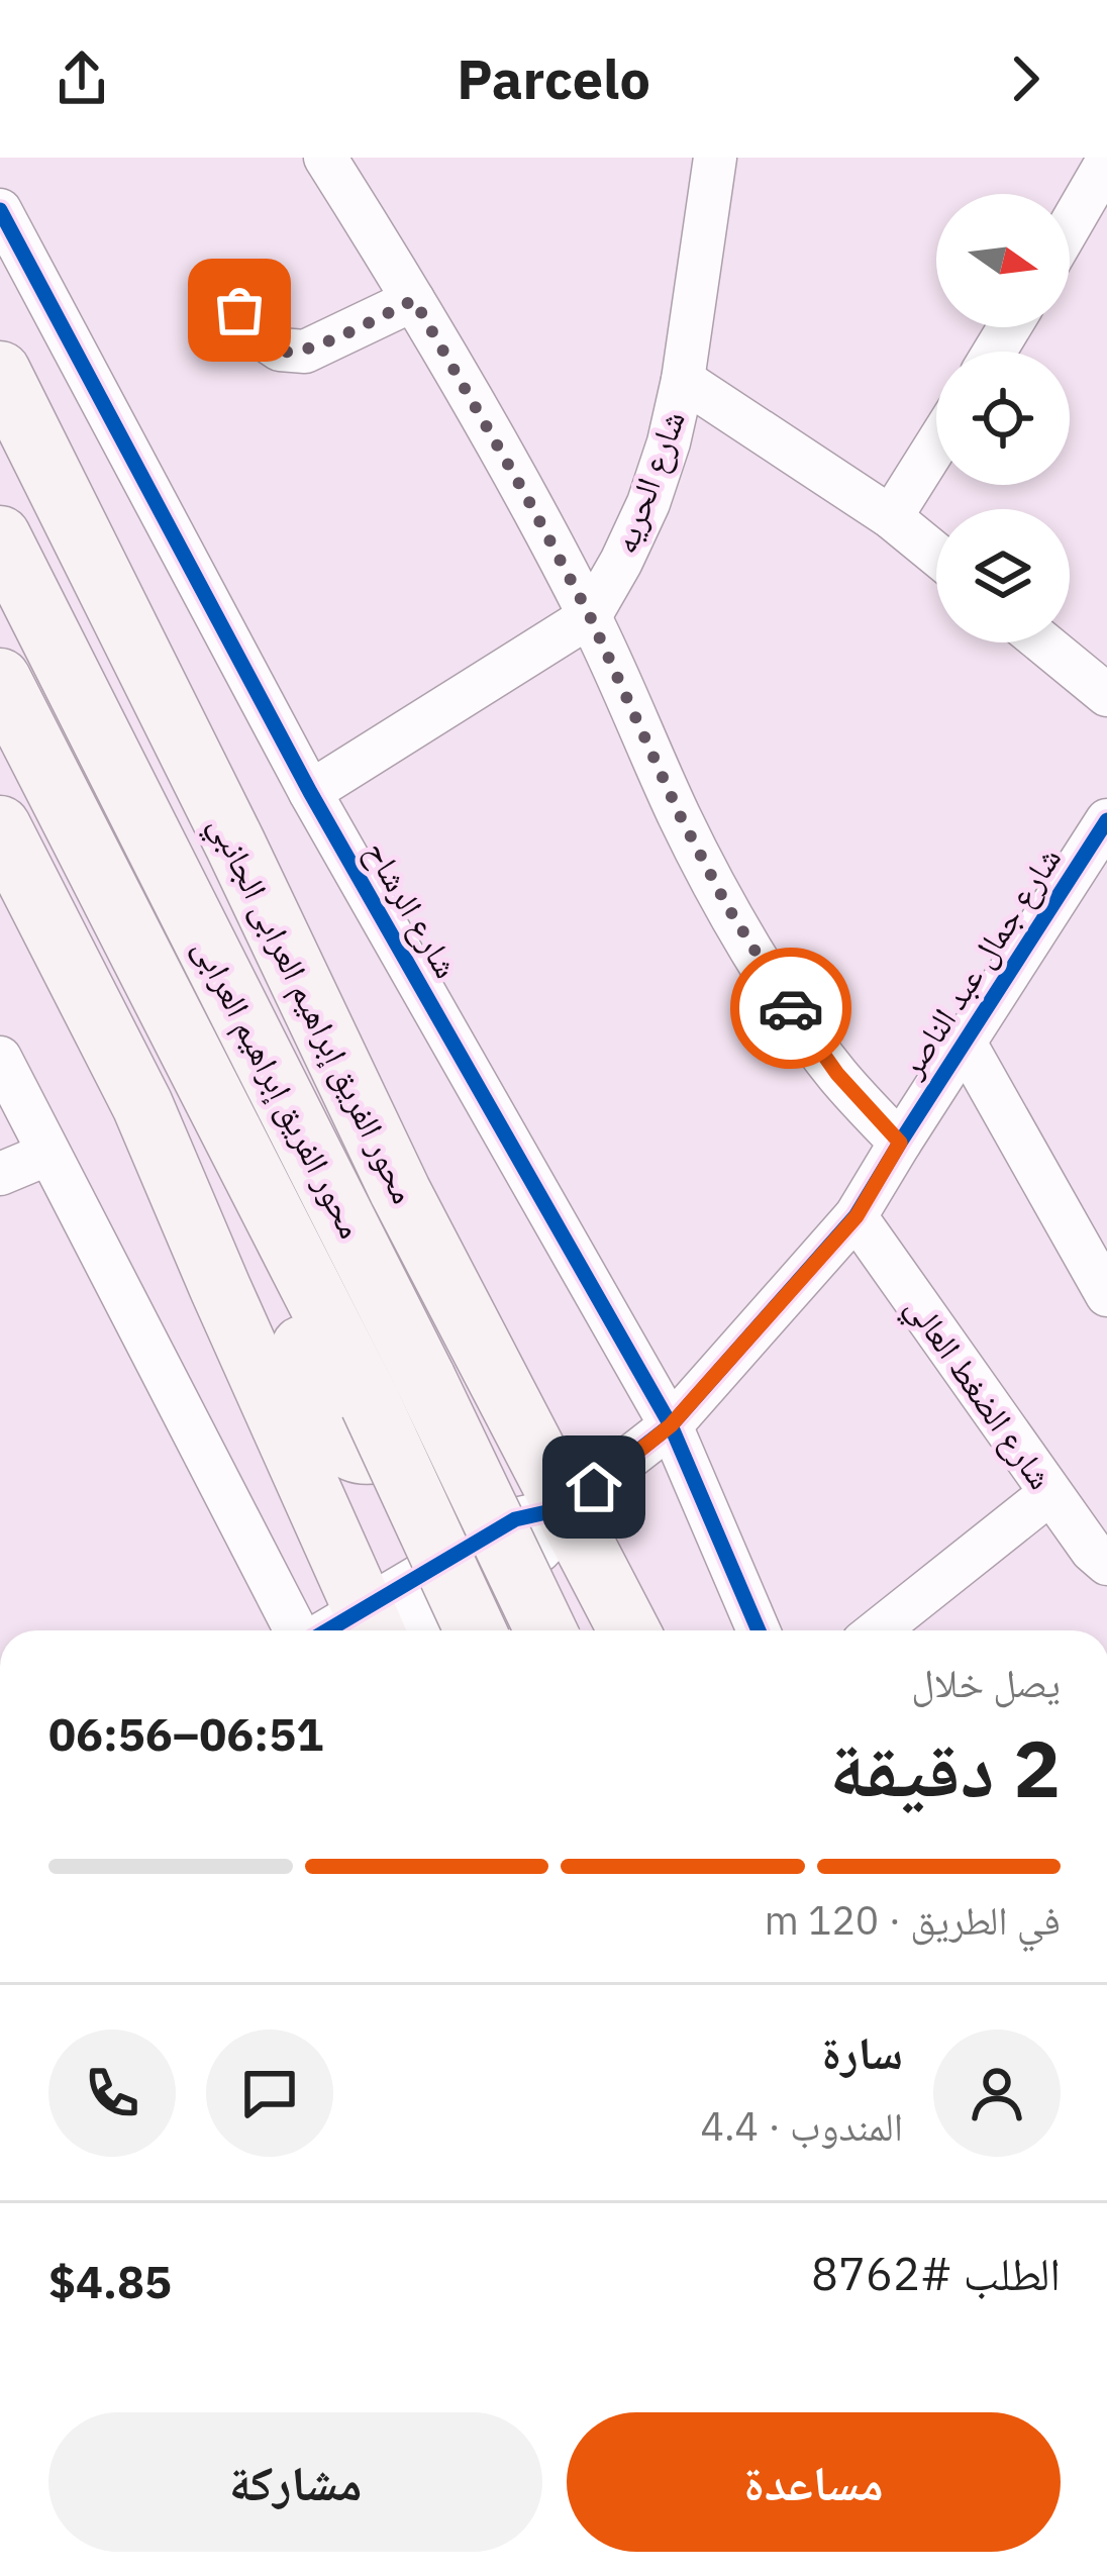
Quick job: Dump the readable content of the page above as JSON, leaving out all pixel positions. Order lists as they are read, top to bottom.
{
  "streets": {
    "street": [
      "شارع الحريه",
      "شارع الرشاح",
      "شارع جمال عبد الناصر",
      "محور الفريق إبراهيم العرابى الجانبي",
      "محور الفريق إبراهيم العرابى",
      "شارع الضغط العالي"
    ]
  },
  "crossings": [
    ["شارع الحريه", "شارع الرشاح"],
    ["شارع الرشاح", "شارع جمال عبد الناصر"],
    ["شارع جمال عبد الناصر", "محور الفريق إبراهيم العرابى الجانبي"],
    ["شارع جمال عبد الناصر", "شارع الضغط العالي"]
  ],
  "north": "right",
  "page": {
    "header": "Parcelo",
    "heading": ["2 دقيقة", "يصل خلال", "06:51–06:56"],
    "panel": [
      "سارة",
      "المندوب · 4.4",
      "الطلب #8762",
      "$4.85"
    ],
    "bar": "في الطريق · 120 m",
    "buttons": ["مساعدة", "مشاركة"]
  }
}
